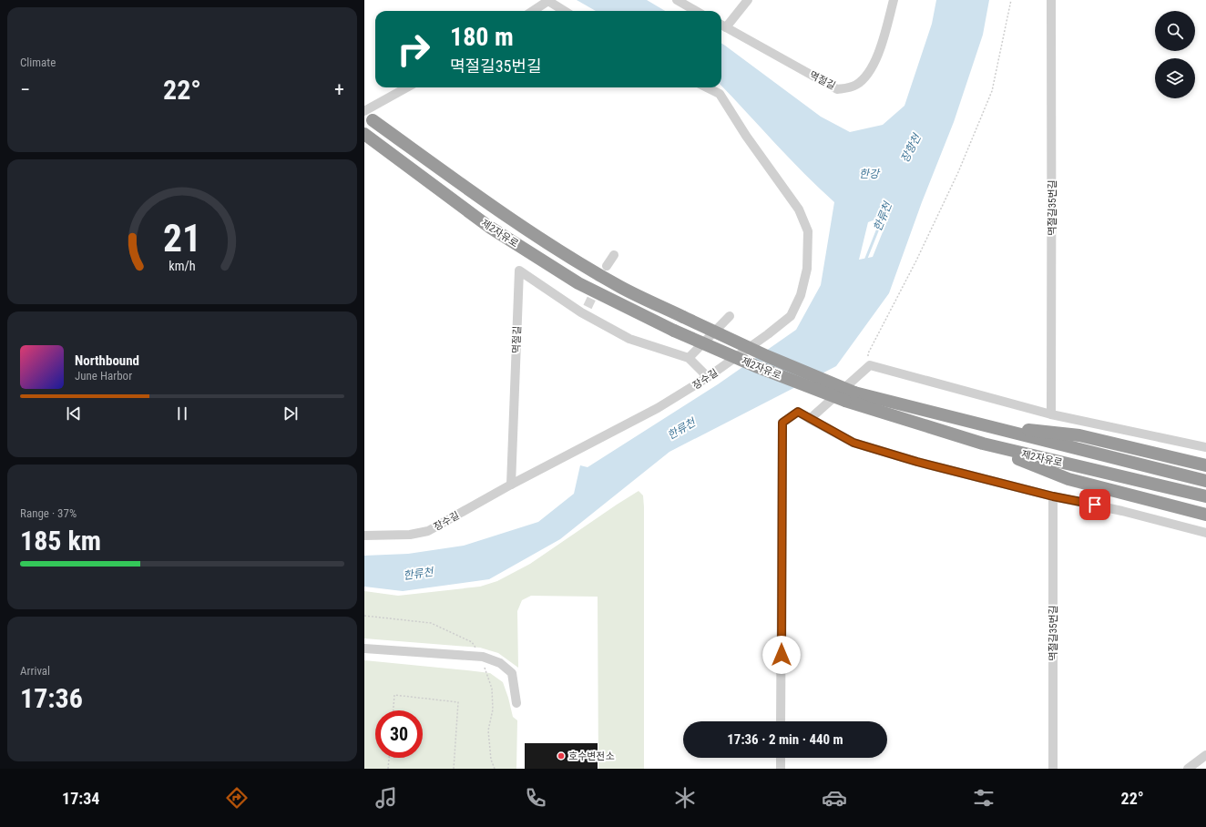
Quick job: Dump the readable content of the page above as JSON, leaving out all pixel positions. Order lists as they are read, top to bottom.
{
  "streets": {
    "highway": ["제2자유로"],
    "street": ["멱절길", "멱절길35번길", "장수길"]
  },
  "crossings": [
    ["멱절길", "장수길"]
  ],
  "water": ["장항천", "한강", "한류천"],
  "places": ["호수변전소"],
  "page": {
    "tile": [
      "Climate",
      ["Range · 37%", "185 km"],
      ["Arrival", "17:36"]
    ],
    "turn": ["180 m", "멱절길35번길"],
    "heat": ["−", "22°", "+"],
    "song": ["Northbound", "June Harbor"],
    "limit": "30",
    "trip": "17:36 · 2 min · 440 m",
    "tabs": ["17:34", "22°"],
    "gauge": ["21", "km/h"]
  }
}
